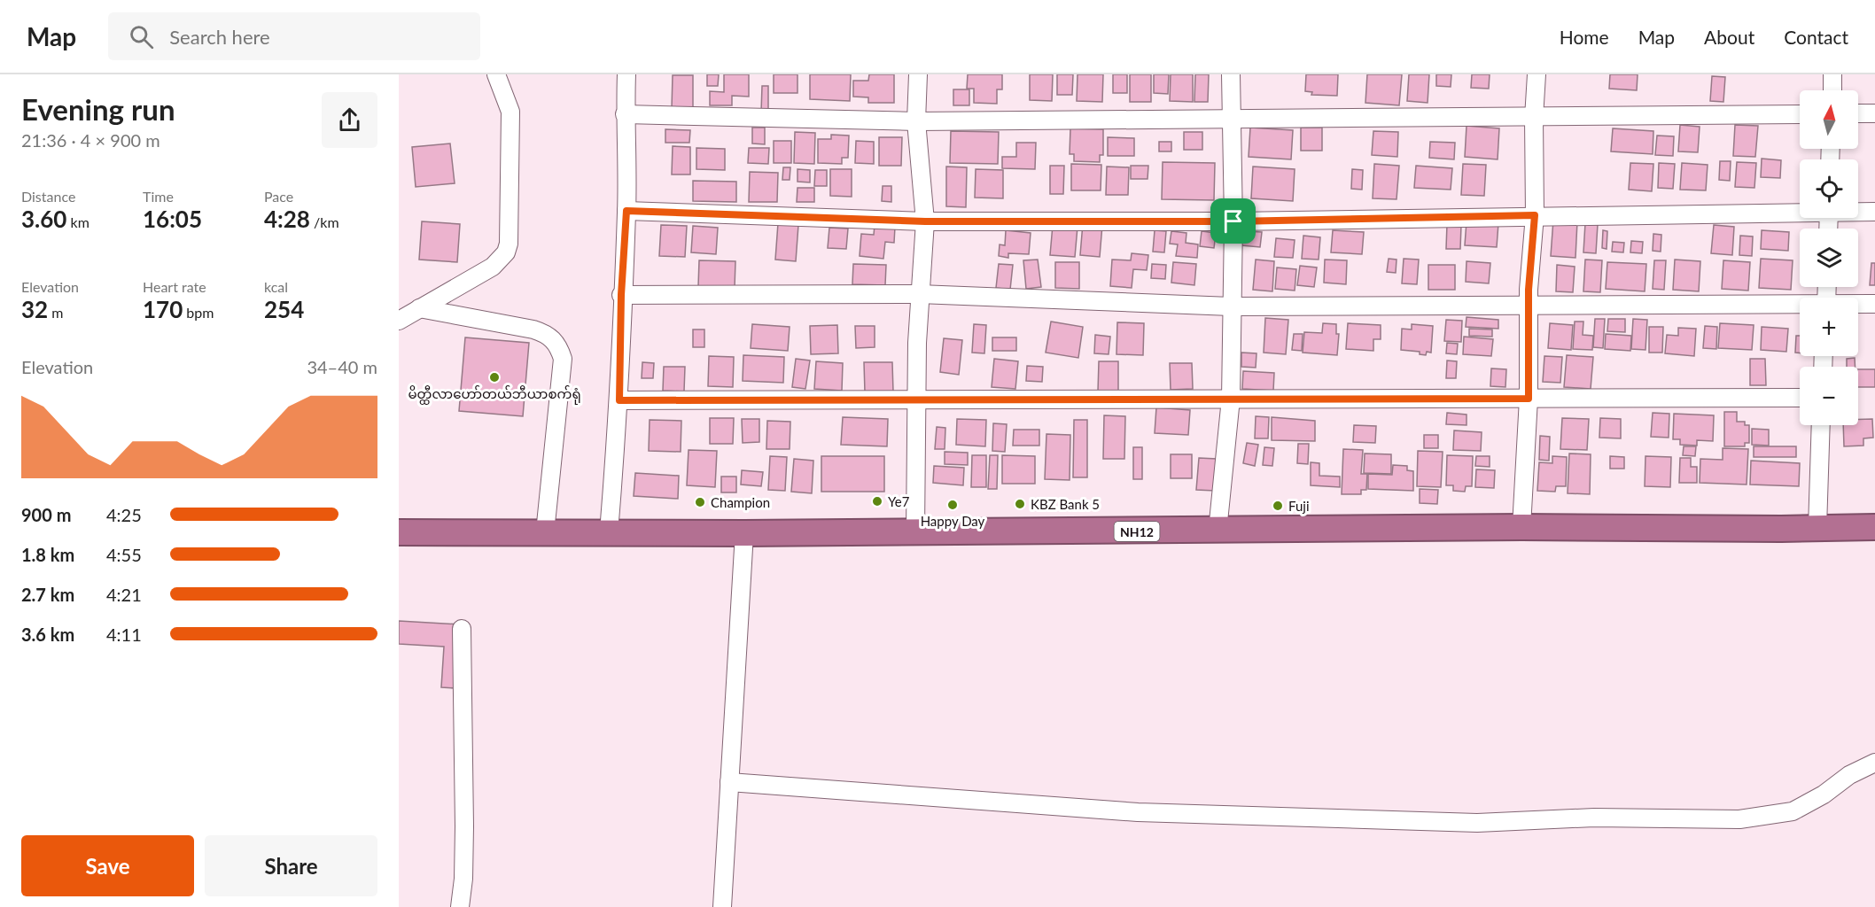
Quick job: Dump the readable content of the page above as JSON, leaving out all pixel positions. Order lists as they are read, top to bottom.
{
  "streets": {
    "highway": ["NH12"]
  },
  "places": [
    "မိတ္ထီလာဟော်တယ်ဘီယာစက်ရုံ",
    "Ye7",
    "Champion",
    "KBZ Bank 5",
    "Happy Day",
    "Fuji"
  ],
  "north": "top",
  "page": {
    "header": "Map",
    "search": "Search here",
    "nav": [
      "Home",
      "Map",
      "About",
      "Contact"
    ],
    "heading": ["Evening run", "21:36 · 4 × 900 m"],
    "map_buttons": ["+", "−"],
    "stats": [
      ["Distance", "3.60 km"],
      ["Time", "16:05"],
      ["Pace", "4:28 /km"],
      ["Elevation", "32 m"],
      ["Heart rate", "170 bpm"],
      ["kcal", "254"]
    ],
    "chart": ["Elevation", "34–40 m"],
    "list": [
      {
        "name": "900 m",
        "note": "4:25"
      },
      {
        "name": "1.8 km",
        "note": "4:55"
      },
      {
        "name": "2.7 km",
        "note": "4:21"
      },
      {
        "name": "3.6 km",
        "note": "4:11"
      }
    ],
    "buttons": ["Save", "Share"]
  }
}
